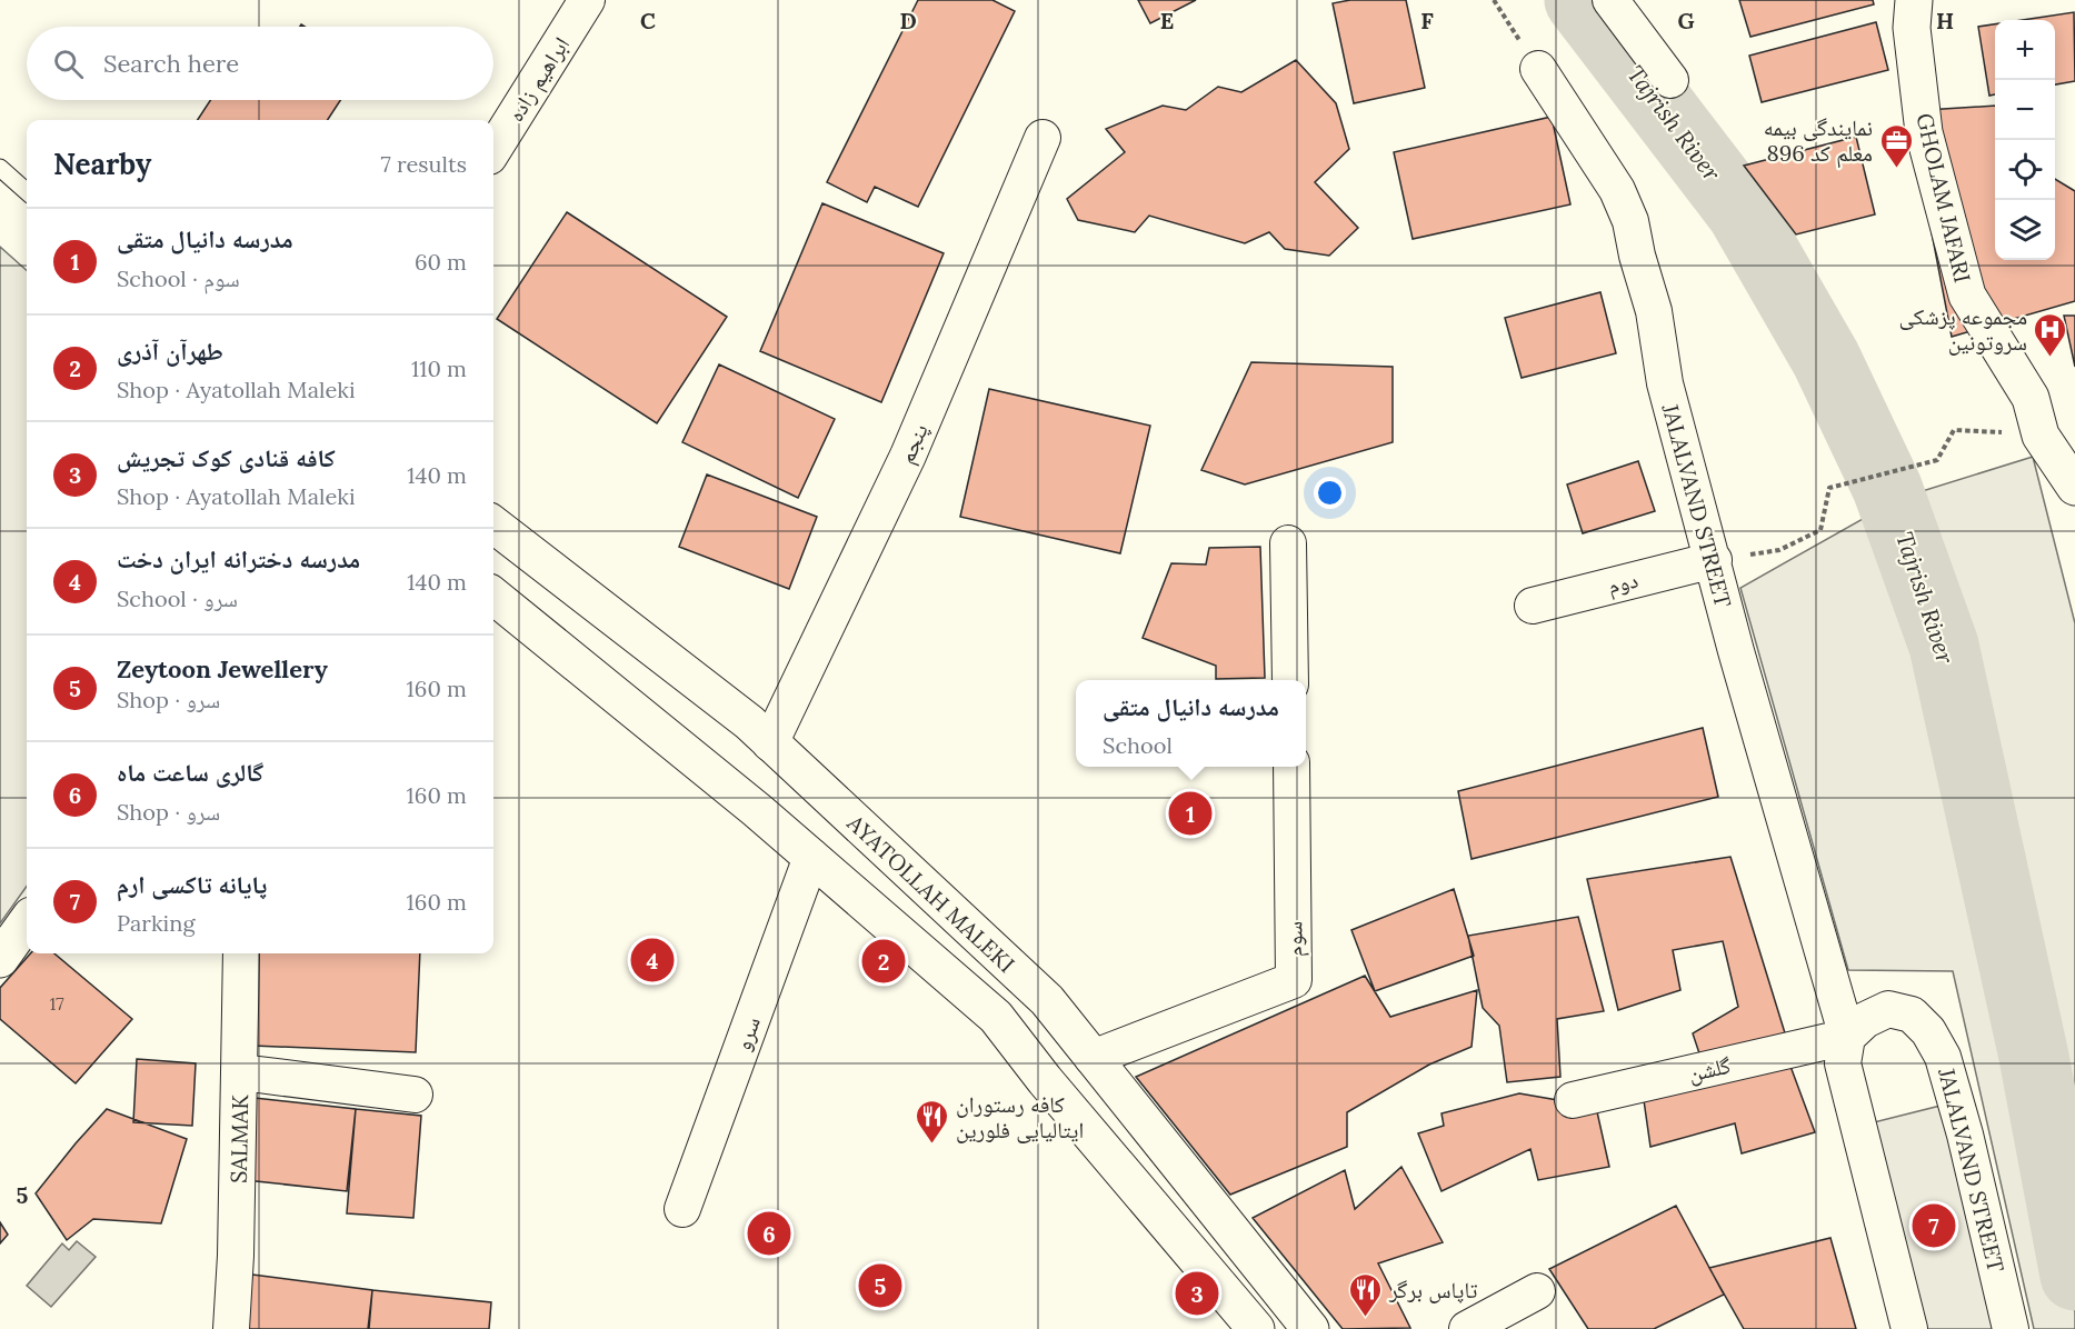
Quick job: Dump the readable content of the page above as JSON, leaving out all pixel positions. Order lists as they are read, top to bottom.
{
  "streets": {
    "street": [
      "ابراهیم زاده",
      "GHOLAM JAFARI",
      "پنجم",
      "JALALVAND STREET",
      "دوم",
      "AYATOLLAH MALEKI",
      "سوم",
      "سرو",
      "گلشن",
      "SALMAK"
    ]
  },
  "crossings": [
    ["پنجم", "AYATOLLAH MALEKI"],
    ["JALALVAND STREET", "دوم"],
    ["JALALVAND STREET", "گلشن"],
    ["AYATOLLAH MALEKI", "سوم"]
  ],
  "water": ["Tajrish River"],
  "places": {
    "office": ["نمایندگی بیمه معلم کد 896"],
    "hospital": ["مجموعه پزشکی سروتونین"],
    "restaurant": ["کافه رستوران ایتالیایی فلورین", "تاپاس برگر"]
  },
  "house_numbers": ["17"],
  "page": {
    "map_buttons": ["+", "−"],
    "search": "Search here",
    "heading": ["Nearby", "7 results"],
    "list": [
      {
        "mark": "1",
        "name": "مدرسه دانیال متقی",
        "note": "School · سوم",
        "value": "60 m"
      },
      {
        "mark": "2",
        "name": "طهرآن آذری",
        "note": "Shop · Ayatollah Maleki",
        "value": "110 m"
      },
      {
        "mark": "3",
        "name": "کافه قنادی کوک تجریش",
        "note": "Shop · Ayatollah Maleki",
        "value": "140 m"
      },
      {
        "mark": "4",
        "name": "مدرسه دخترانه ایران دخت",
        "note": "School · سرو",
        "value": "140 m"
      },
      {
        "mark": "5",
        "name": "Zeytoon Jewellery",
        "note": "Shop · سرو",
        "value": "160 m"
      },
      {
        "mark": "6",
        "name": "گالری ساعت ماه",
        "note": "Shop · سرو",
        "value": "160 m"
      },
      {
        "mark": "7",
        "name": "پایانه تاکسی ارم",
        "note": "Parking",
        "value": "160 m"
      }
    ],
    "popup": ["مدرسه دانیال متقی", "School"],
    "pins": [
      "1",
      "4",
      "2",
      "7",
      "6",
      "5",
      "3"
    ]
  },
  "grid": {
    "columns": [
      "C",
      "D",
      "E",
      "F",
      "G",
      "H"
    ],
    "rows": ["5"]
  }
}
